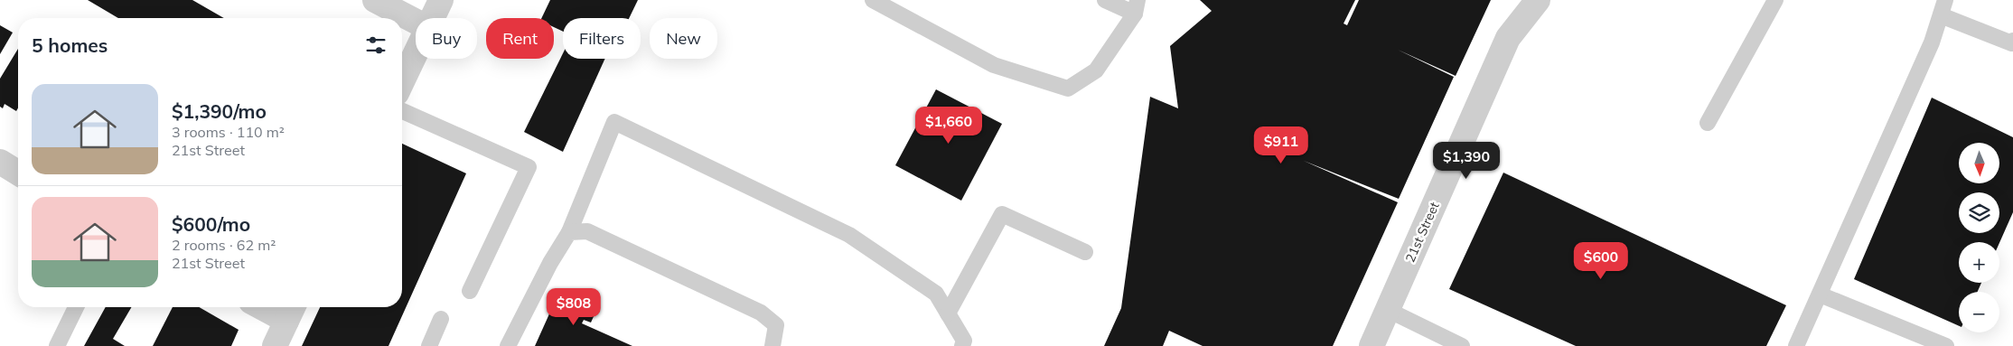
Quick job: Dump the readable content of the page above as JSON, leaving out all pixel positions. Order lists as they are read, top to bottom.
{
  "streets": {
    "street": ["21st Street"]
  },
  "north": "bottom",
  "page": {
    "chip": [
      "Buy",
      "Rent",
      "Filters",
      "New"
    ],
    "heading": "5 homes",
    "list": [
      {
        "name": "$1,390/mo",
        "note": "3 rooms · 110 m² · 21st Street"
      },
      {
        "name": "$600/mo",
        "note": "2 rooms · 62 m² · 21st Street"
      }
    ],
    "price": [
      "$1,660",
      "$911",
      "$1,390",
      "$600",
      "$808"
    ],
    "map_buttons": ["+", "−"]
  }
}
